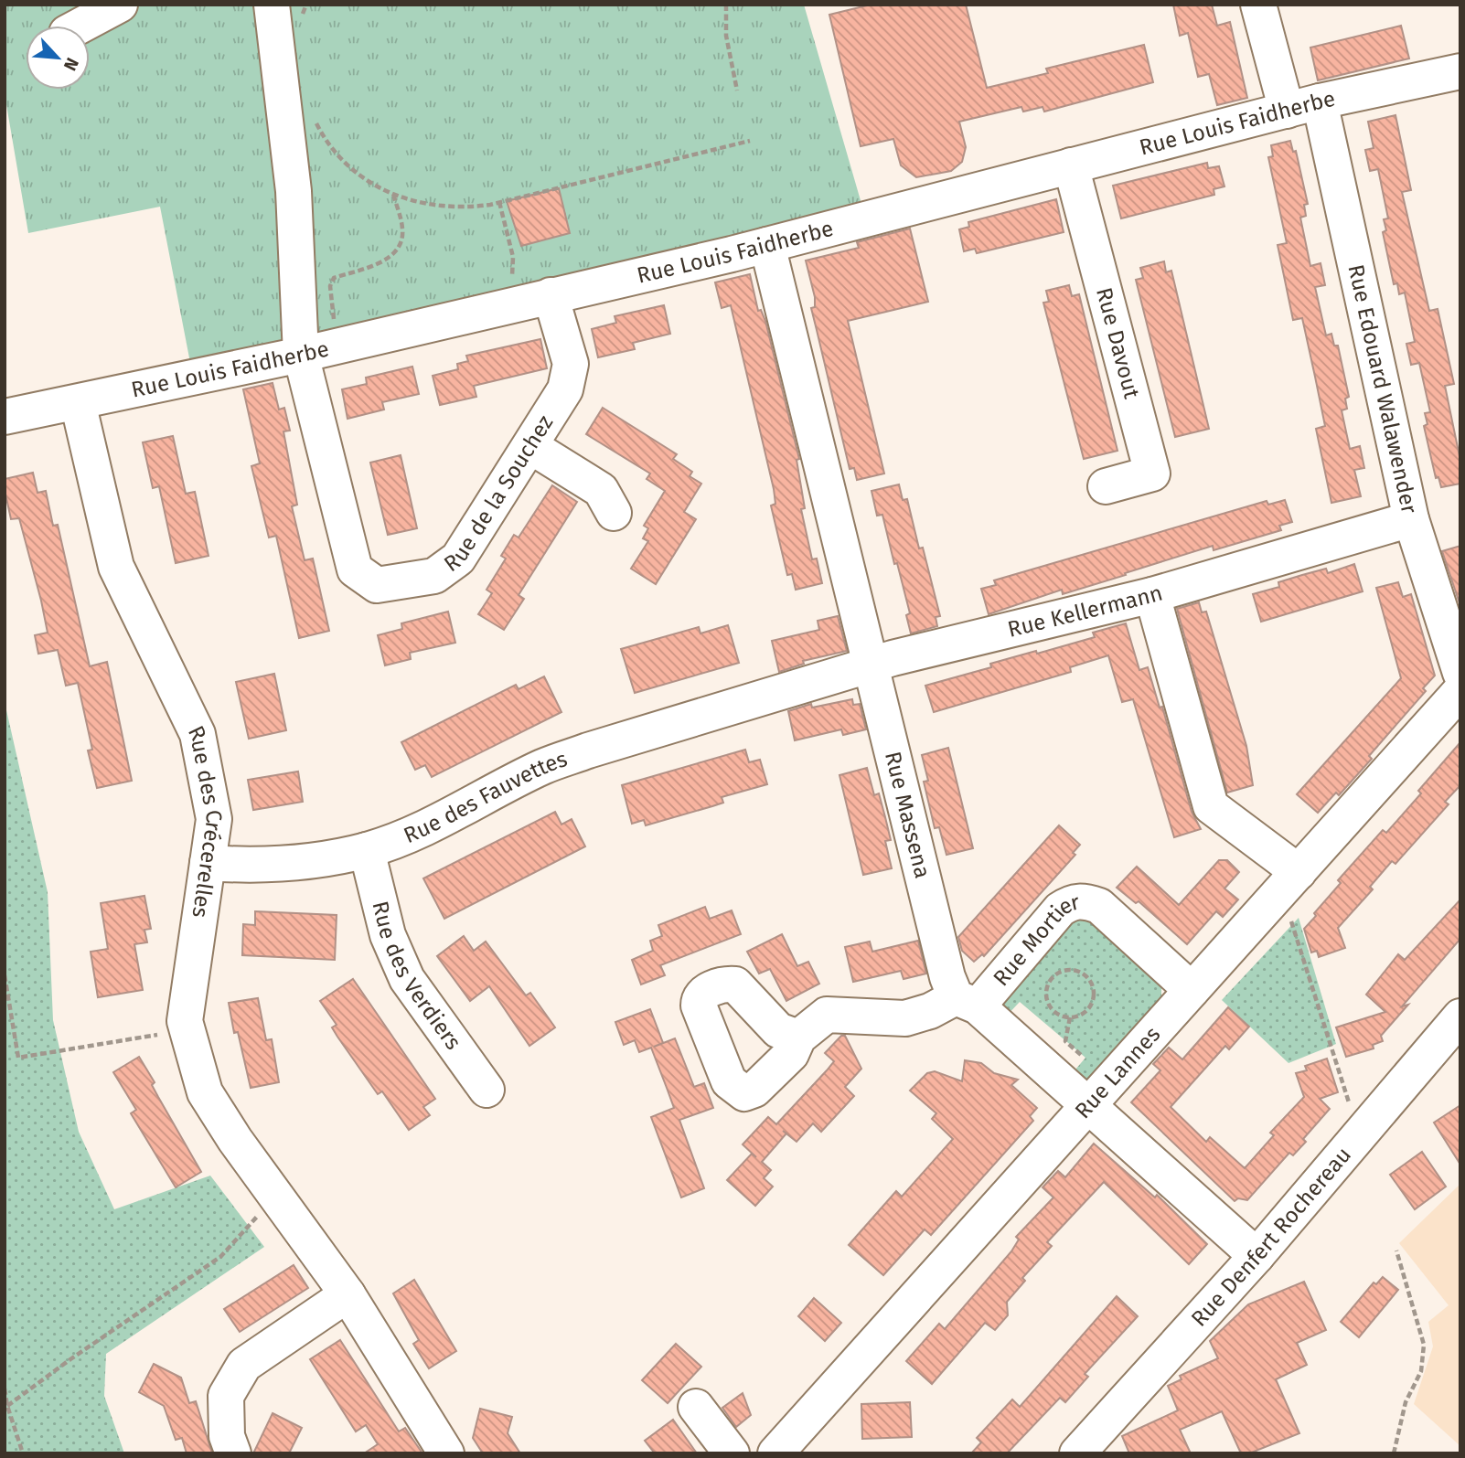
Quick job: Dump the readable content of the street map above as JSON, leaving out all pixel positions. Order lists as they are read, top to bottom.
{
  "streets": {
    "street": [
      "Rue Louis Faidherbe",
      "Rue Davout",
      "Rue Edouard Walawender",
      "Rue de la Souchez",
      "Rue Kellermann",
      "Rue des Fauvettes",
      "Rue Massena",
      "Rue des Crécerelles",
      "Rue Mortier",
      "Rue des Verdiers",
      "Rue Lannes",
      "Rue Denfert Rochereau"
    ]
  },
  "crossings": [
    ["Rue Louis Faidherbe", "Rue Davout"],
    ["Rue Louis Faidherbe", "Rue Edouard Walawender"],
    ["Rue Louis Faidherbe", "Rue de la Souchez"],
    ["Rue Louis Faidherbe", "Rue Massena"],
    ["Rue Louis Faidherbe", "Rue des Crécerelles"],
    ["Rue Edouard Walawender", "Rue Kellermann"],
    ["Rue Kellermann", "Rue des Fauvettes"],
    ["Rue Kellermann", "Rue Massena"],
    ["Rue des Fauvettes", "Rue des Crécerelles"],
    ["Rue des Fauvettes", "Rue des Verdiers"],
    ["Rue Massena", "Rue Mortier"],
    ["Rue Massena", "Rue Lannes"],
    ["Rue Massena", "Rue Denfert Rochereau"],
    ["Rue Mortier", "Rue Lannes"]
  ],
  "north": "bottom right"
}
